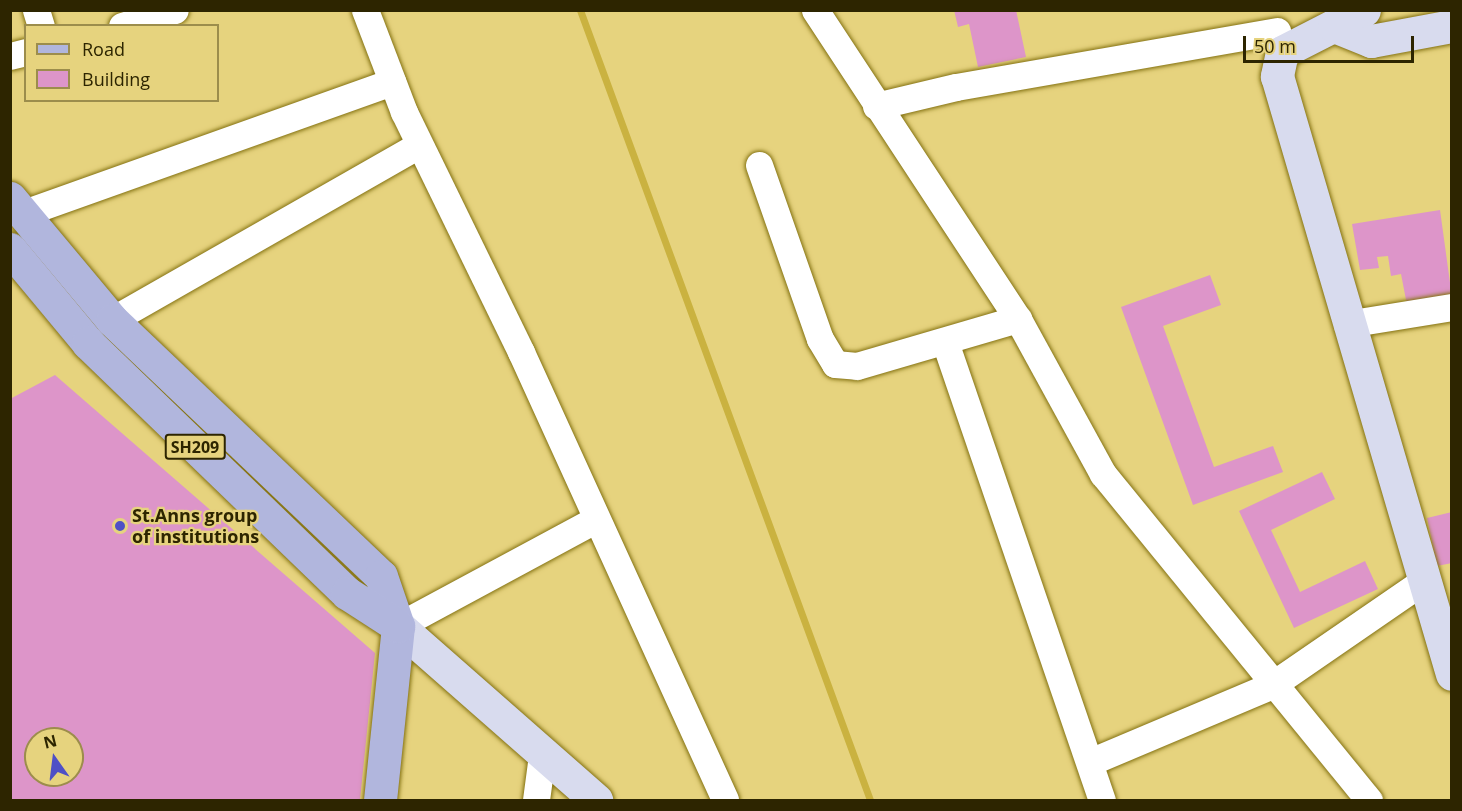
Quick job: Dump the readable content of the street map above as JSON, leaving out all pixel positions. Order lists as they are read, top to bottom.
{
  "streets": {
    "main road": ["SH209"]
  },
  "places": ["St.Anns group of institutions"],
  "legend": ["Road", "Building"],
  "scale_bar": "50 m",
  "north": "top"
}
